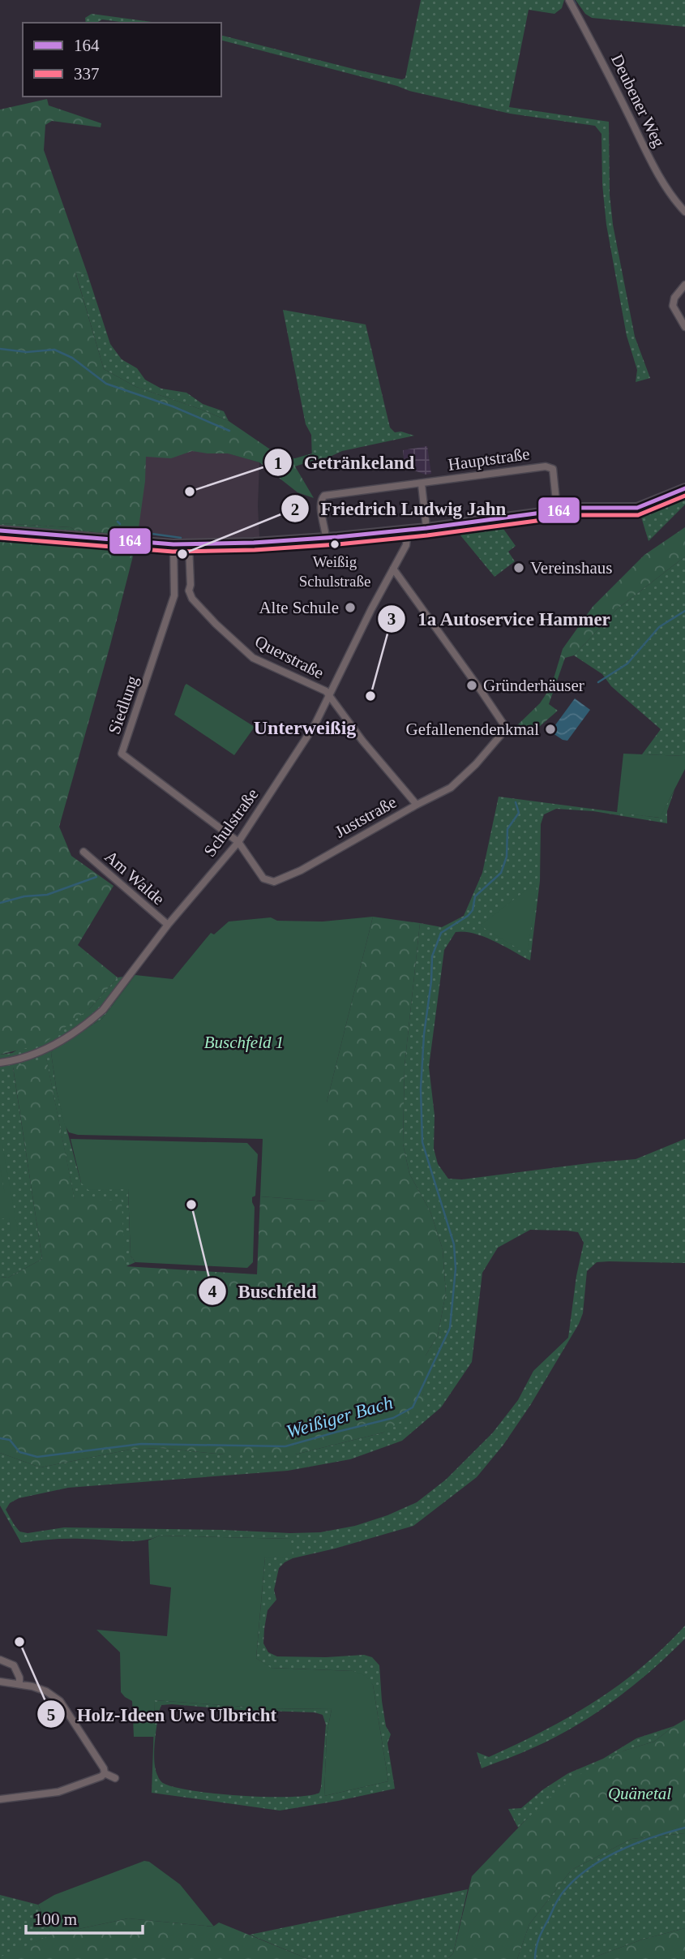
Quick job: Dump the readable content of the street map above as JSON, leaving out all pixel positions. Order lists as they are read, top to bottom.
{
  "streets": {
    "street": [
      "Deubener Weg",
      "Hauptstraße",
      "Querstraße",
      "Siedlung",
      "Juststraße",
      "Schulstraße",
      "Am Walde"
    ]
  },
  "crossings": [
    ["Querstraße", "Juststraße"],
    ["Querstraße", "Schulstraße"],
    ["Siedlung", "Juststraße"],
    ["Siedlung", "Schulstraße"],
    ["Juststraße", "Schulstraße"],
    ["Schulstraße", "Am Walde"]
  ],
  "districts": ["Unterweißig"],
  "water": ["Weißiger Bach"],
  "parks": ["Buschfeld 1", "Quänetal"],
  "places": [
    "Getränkeland",
    "Weißig Schulstraße",
    "Friedrich Ludwig Jahn",
    "Vereinshaus",
    "Alte Schule",
    "Gründerhäuser",
    "1a Autoservice Hammer",
    "Gefallenendenkmal",
    "Buschfeld",
    "Holz-Ideen Uwe Ulbricht"
  ],
  "lines": ["transit line 164", "transit line 337"],
  "legend": ["164", "337"],
  "scale_bar": "100 m"
}
